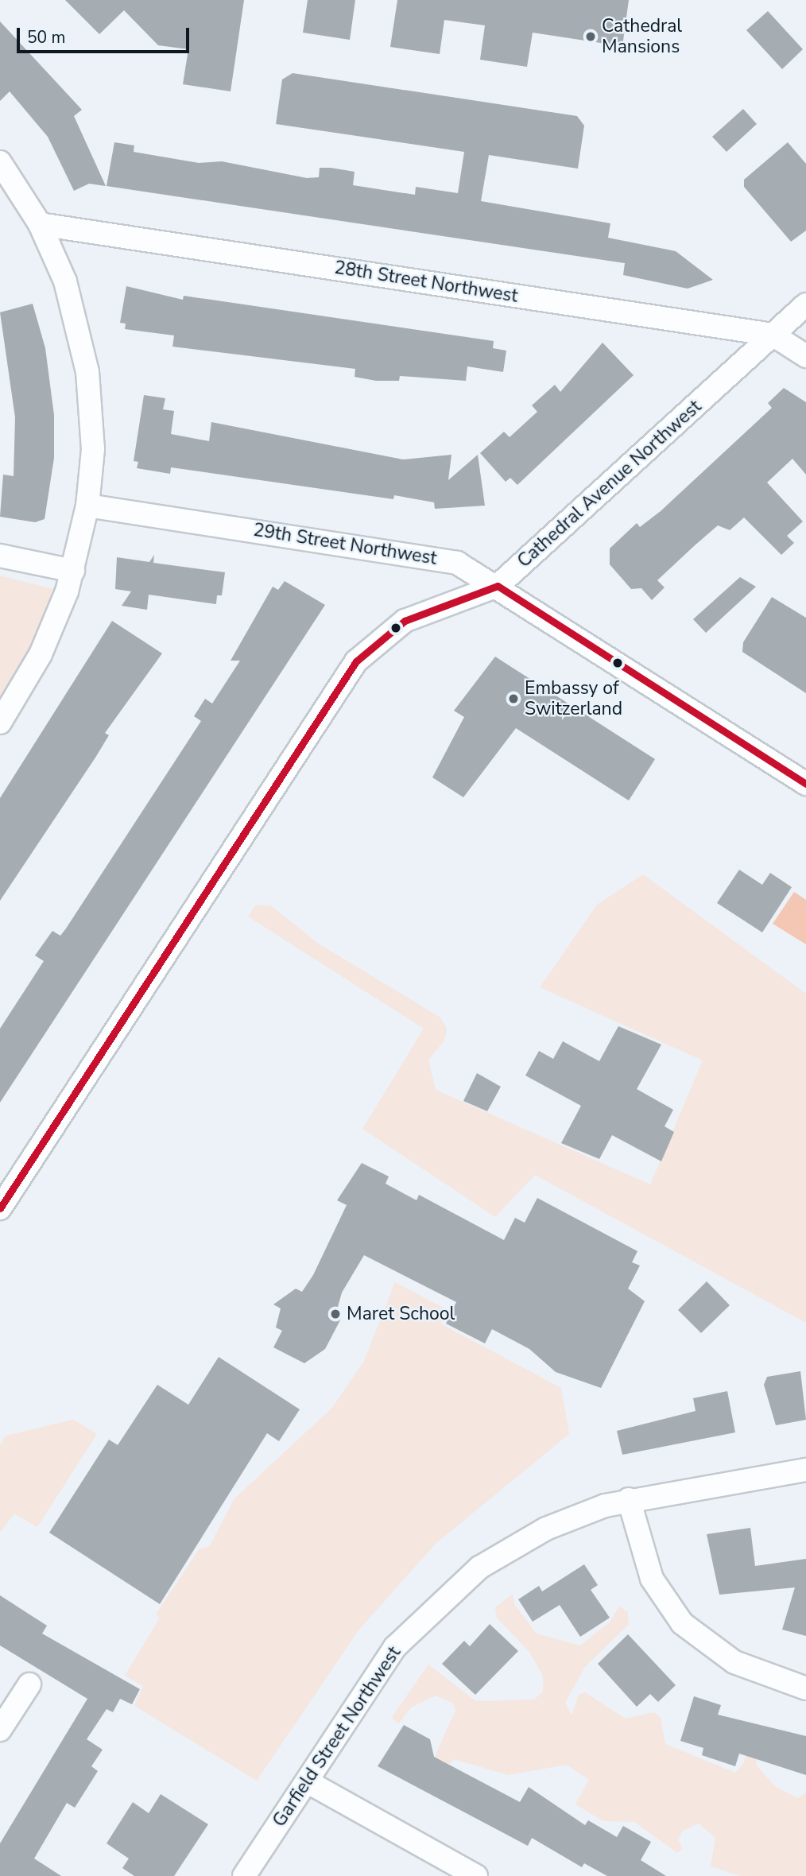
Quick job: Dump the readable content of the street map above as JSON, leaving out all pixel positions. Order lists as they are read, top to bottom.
{
  "streets": {
    "street": [
      "28th Street Northwest",
      "Cathedral Avenue Northwest",
      "29th Street Northwest",
      "Garfield Street Northwest"
    ]
  },
  "crossings": [
    ["28th Street Northwest", "Cathedral Avenue Northwest"],
    ["Cathedral Avenue Northwest", "29th Street Northwest"]
  ],
  "places": ["Cathedral Mansions", "Embassy of Switzerland", "Maret School"],
  "scale_bar": "50 m"
}
